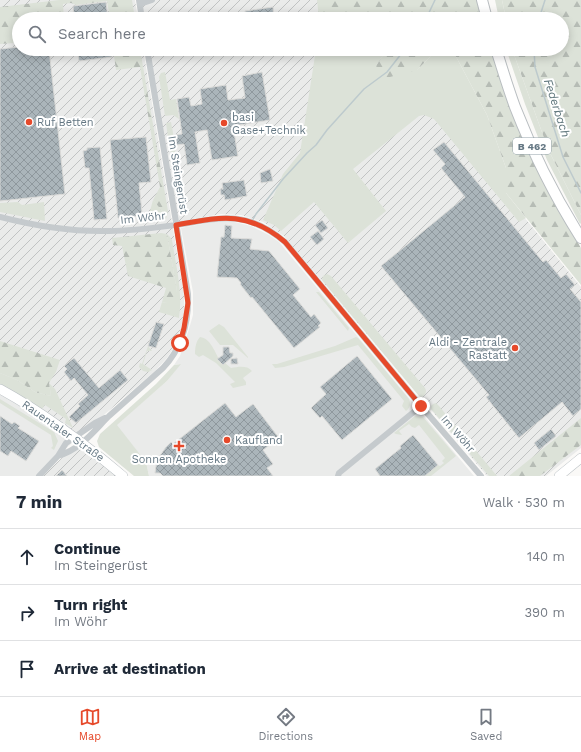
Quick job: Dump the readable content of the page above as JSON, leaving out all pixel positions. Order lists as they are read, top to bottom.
{
  "streets": {
    "main road": ["B 462"],
    "street": ["Im Steingerüst", "Im Wöhr", "Rauentaler Straße"]
  },
  "crossings": [
    ["Im Steingerüst", "Im Wöhr"],
    ["Im Steingerüst", "Rauentaler Straße"]
  ],
  "water": ["Federbach"],
  "places": {
    "other": [
      "Ruf Betten",
      "basi Gase+Technik",
      "Aldi - Zentrale Rastatt",
      "Kaufland"
    ],
    "health": ["Sonnen Apotheke"]
  },
  "page": {
    "search": "Search here",
    "heading": ["7 min", "Walk · 530 m"],
    "list": [
      ["Continue", "Im Steingerüst", "140 m"],
      ["Turn right", "Im Wöhr", "390 m"],
      "Arrive at destination"
    ],
    "nav": ["Map", "Directions", "Saved"]
  }
}
